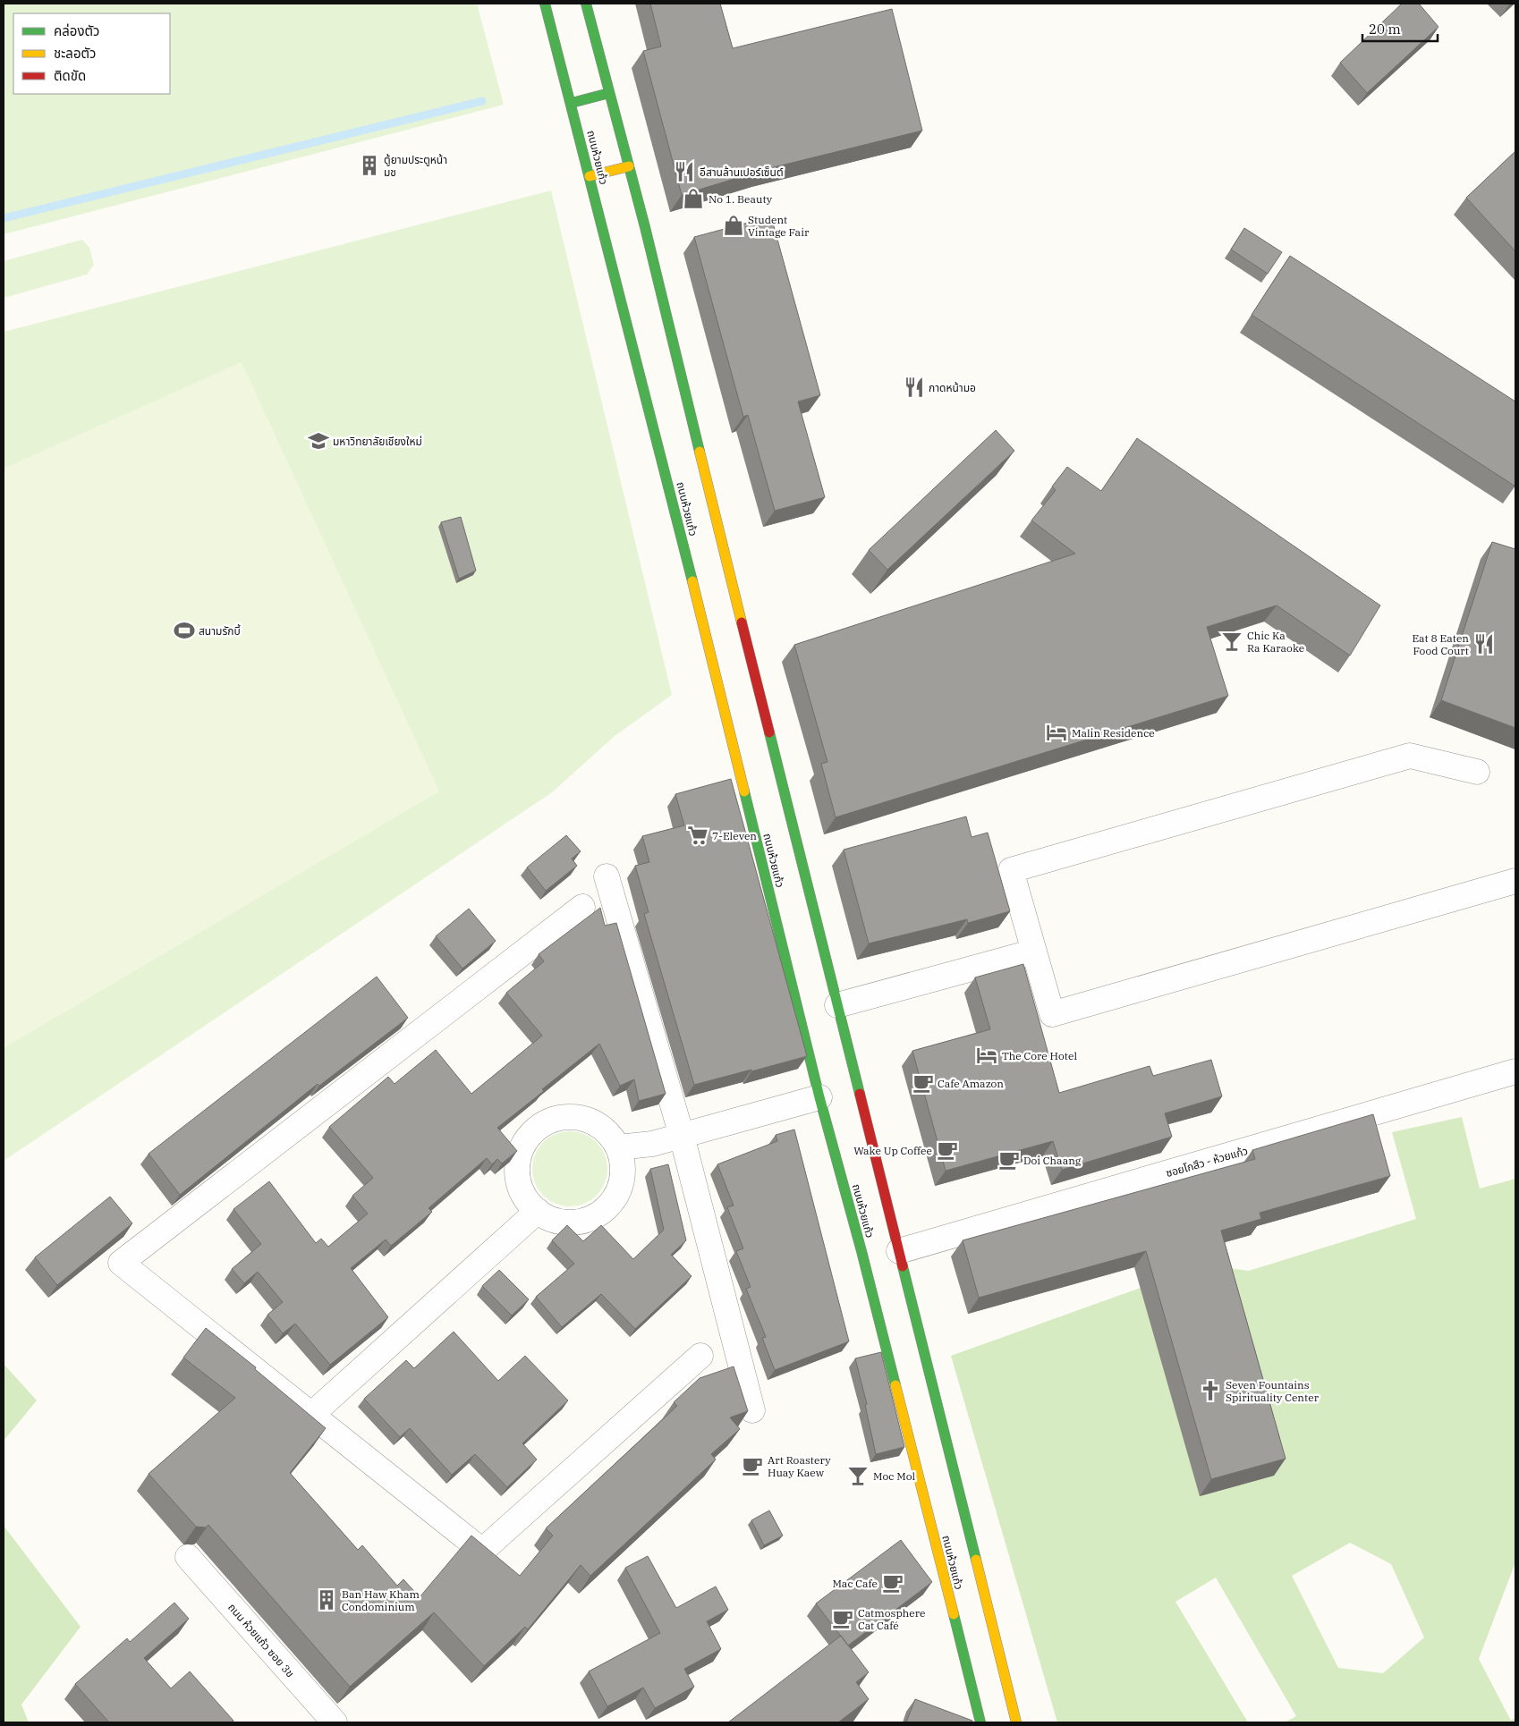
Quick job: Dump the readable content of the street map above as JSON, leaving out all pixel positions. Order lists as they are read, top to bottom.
{
  "streets": {
    "main road": ["ถนนห้วยแก้ว"],
    "street": ["ซอยโกสึว - ห้วยแก้ว", "ถนน ห้วยแก้ว ซอย 3ข"]
  },
  "crossings": [
    ["ถนนห้วยแก้ว", "ซอยโกสึว - ห้วยแก้ว"]
  ],
  "places": {
    "building": ["ตู้ยามประตูหน้า มช", "Ban Haw Kham Condominium"],
    "restaurant": ["อีสานล้านเปอร์เซ็นต์", "กาดหน้ามอ", "Eat 8 Eaten Food Court"],
    "shop": ["No 1. Beauty", "Student Vintage Fair"],
    "school or university": ["มหาวิทยาลัยเชียงใหม่"],
    "sports": ["สนามรักบี้"],
    "bar": ["Chic Ka Ra Karaoke", "Moc Mol"],
    "hotel": ["Malin Residence", "The Core Hotel"],
    "supermarket": ["7-Eleven"],
    "cafe": [
      "Cafe Amazon",
      "Wake Up Coffee",
      "Doi Chaang",
      "Art Roastery Huay Kaew",
      "Mac Cafe",
      "Catmosphere Cat Café"
    ],
    "church": ["Seven Fountains Spirituality Center"]
  },
  "legend": ["คล่องตัว", "ชะลอตัว", "ติดขัด"],
  "scale_bar": "20 m"
}
